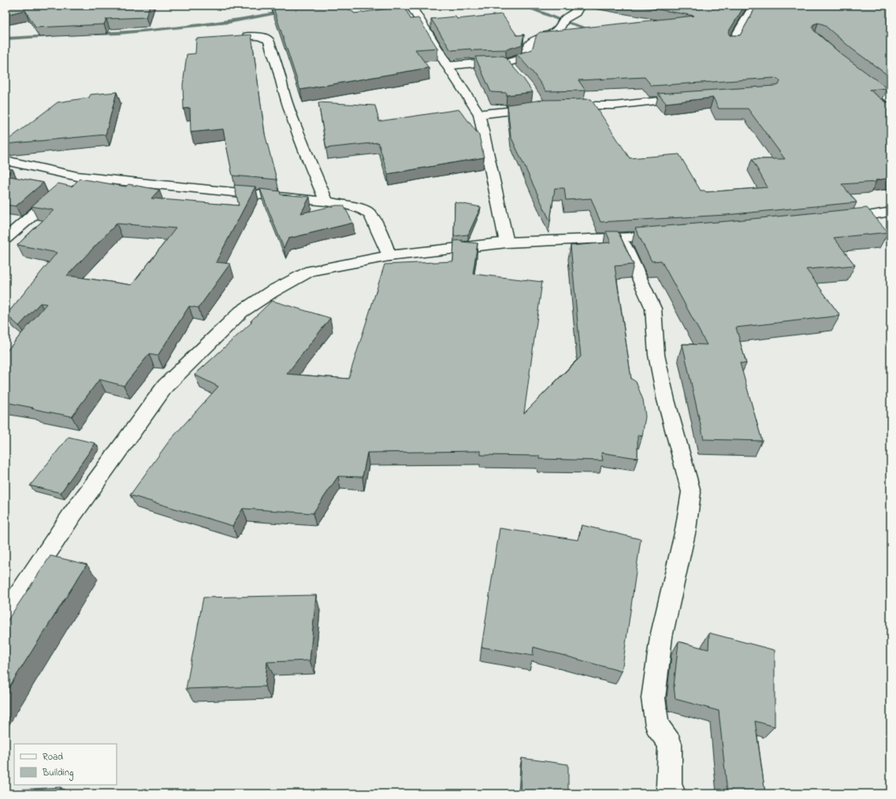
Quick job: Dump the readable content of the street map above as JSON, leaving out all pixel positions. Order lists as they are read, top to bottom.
{
  "legend": ["Road", "Building"]
}
